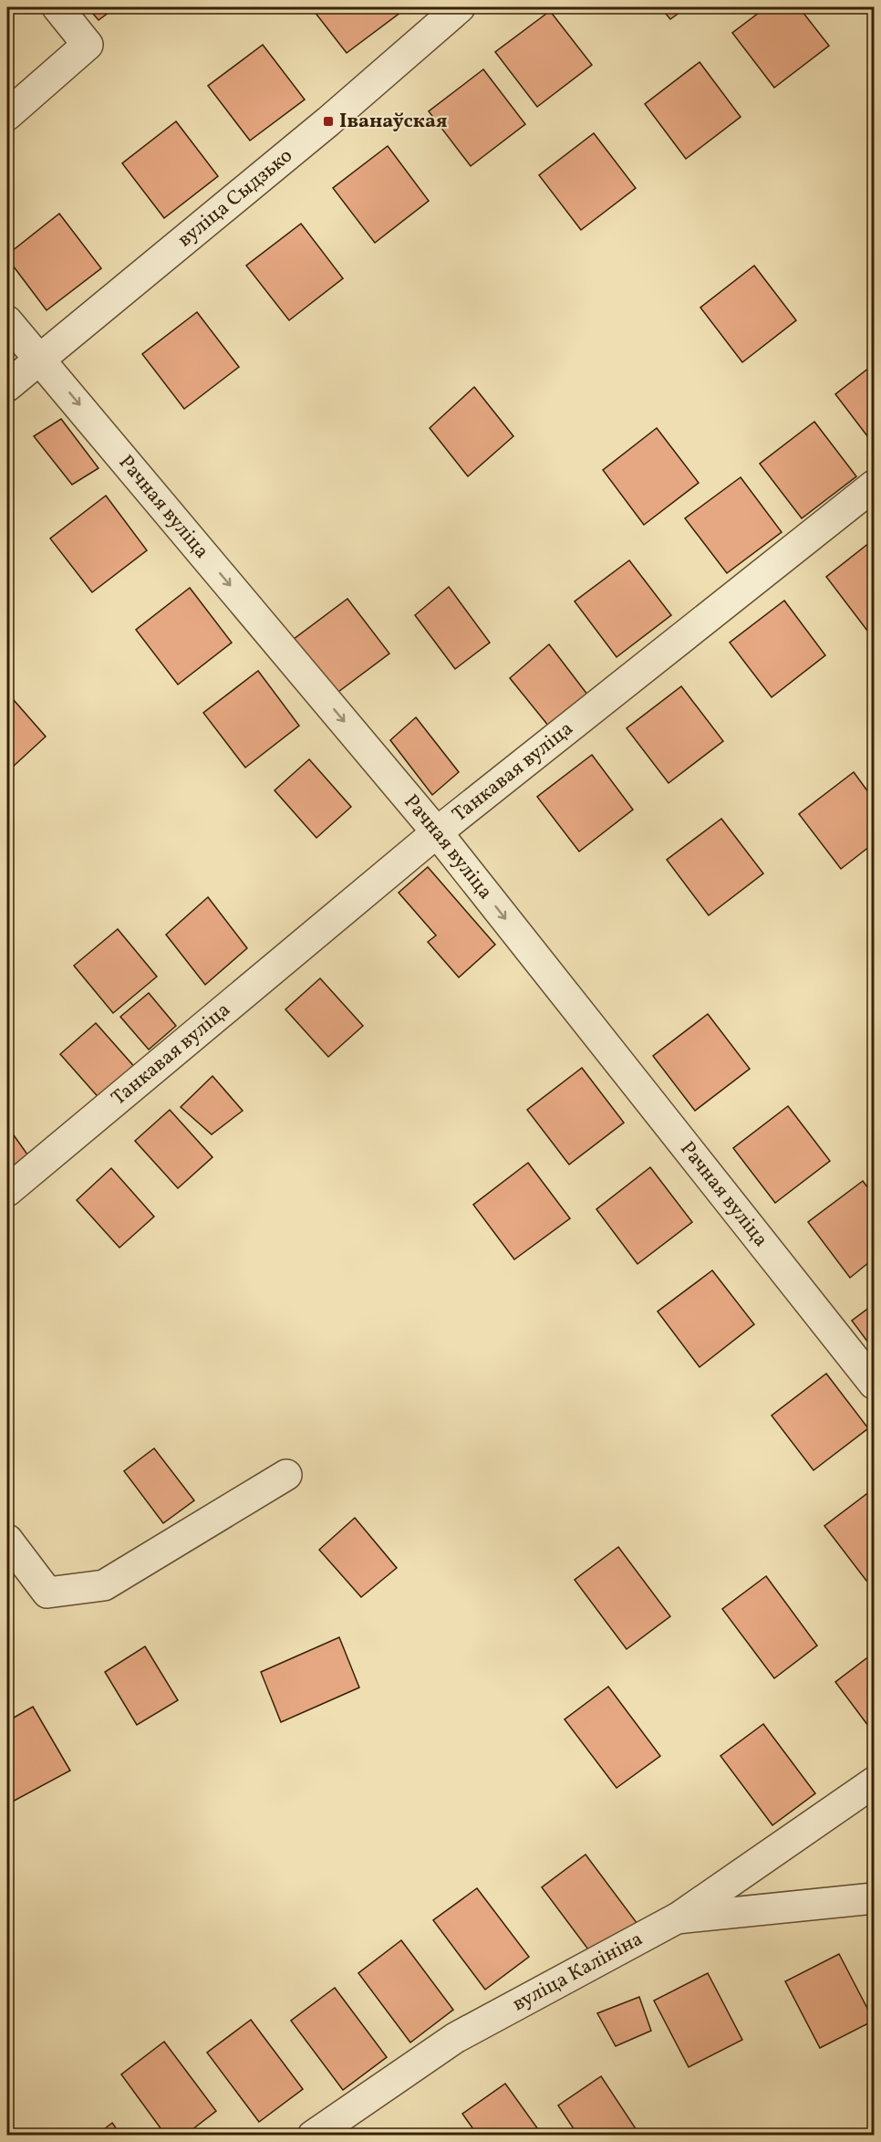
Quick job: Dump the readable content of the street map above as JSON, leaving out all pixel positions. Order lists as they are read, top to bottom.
{
  "streets": {
    "street": [
      "вуліца Сыдзько",
      "Рачная вуліца",
      "Танкавая вуліца",
      "вуліца Калініна"
    ]
  },
  "crossings": [
    ["вуліца Сыдзько", "Рачная вуліца"],
    ["Рачная вуліца", "Танкавая вуліца"]
  ],
  "one_way": ["Рачная вуліца"],
  "places": {
    "transit": ["Іванаўская"]
  }
}
